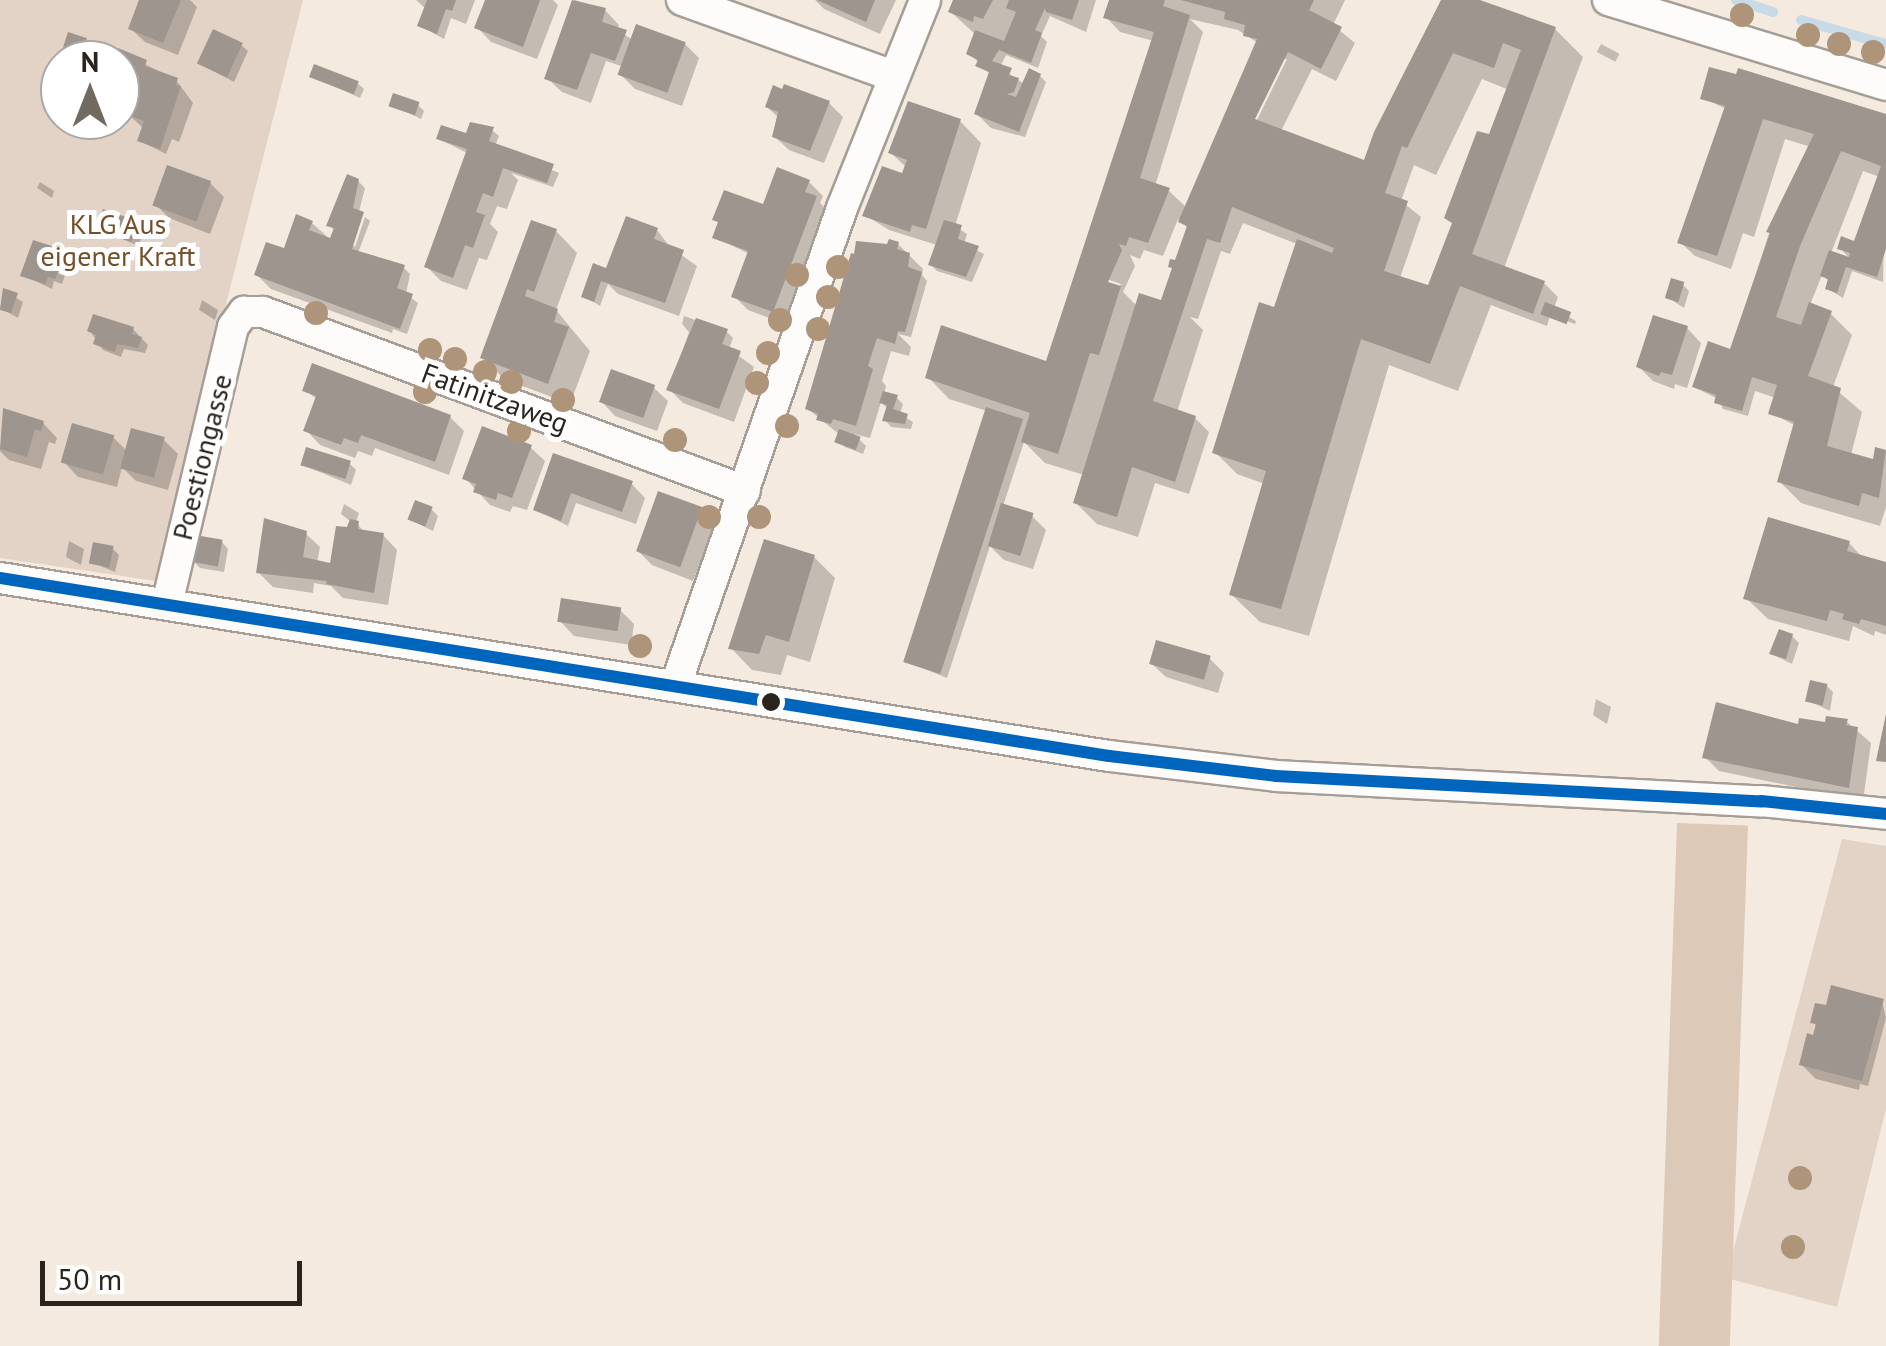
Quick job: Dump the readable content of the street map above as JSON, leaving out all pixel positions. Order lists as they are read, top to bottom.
{
  "streets": {
    "street": ["Fatinitzaweg", "Poestiongasse"]
  },
  "crossings": [
    ["Fatinitzaweg", "Poestiongasse"]
  ],
  "parks": ["KLG Aus eigener Kraft"],
  "scale_bar": "50 m",
  "north": "top"
}
